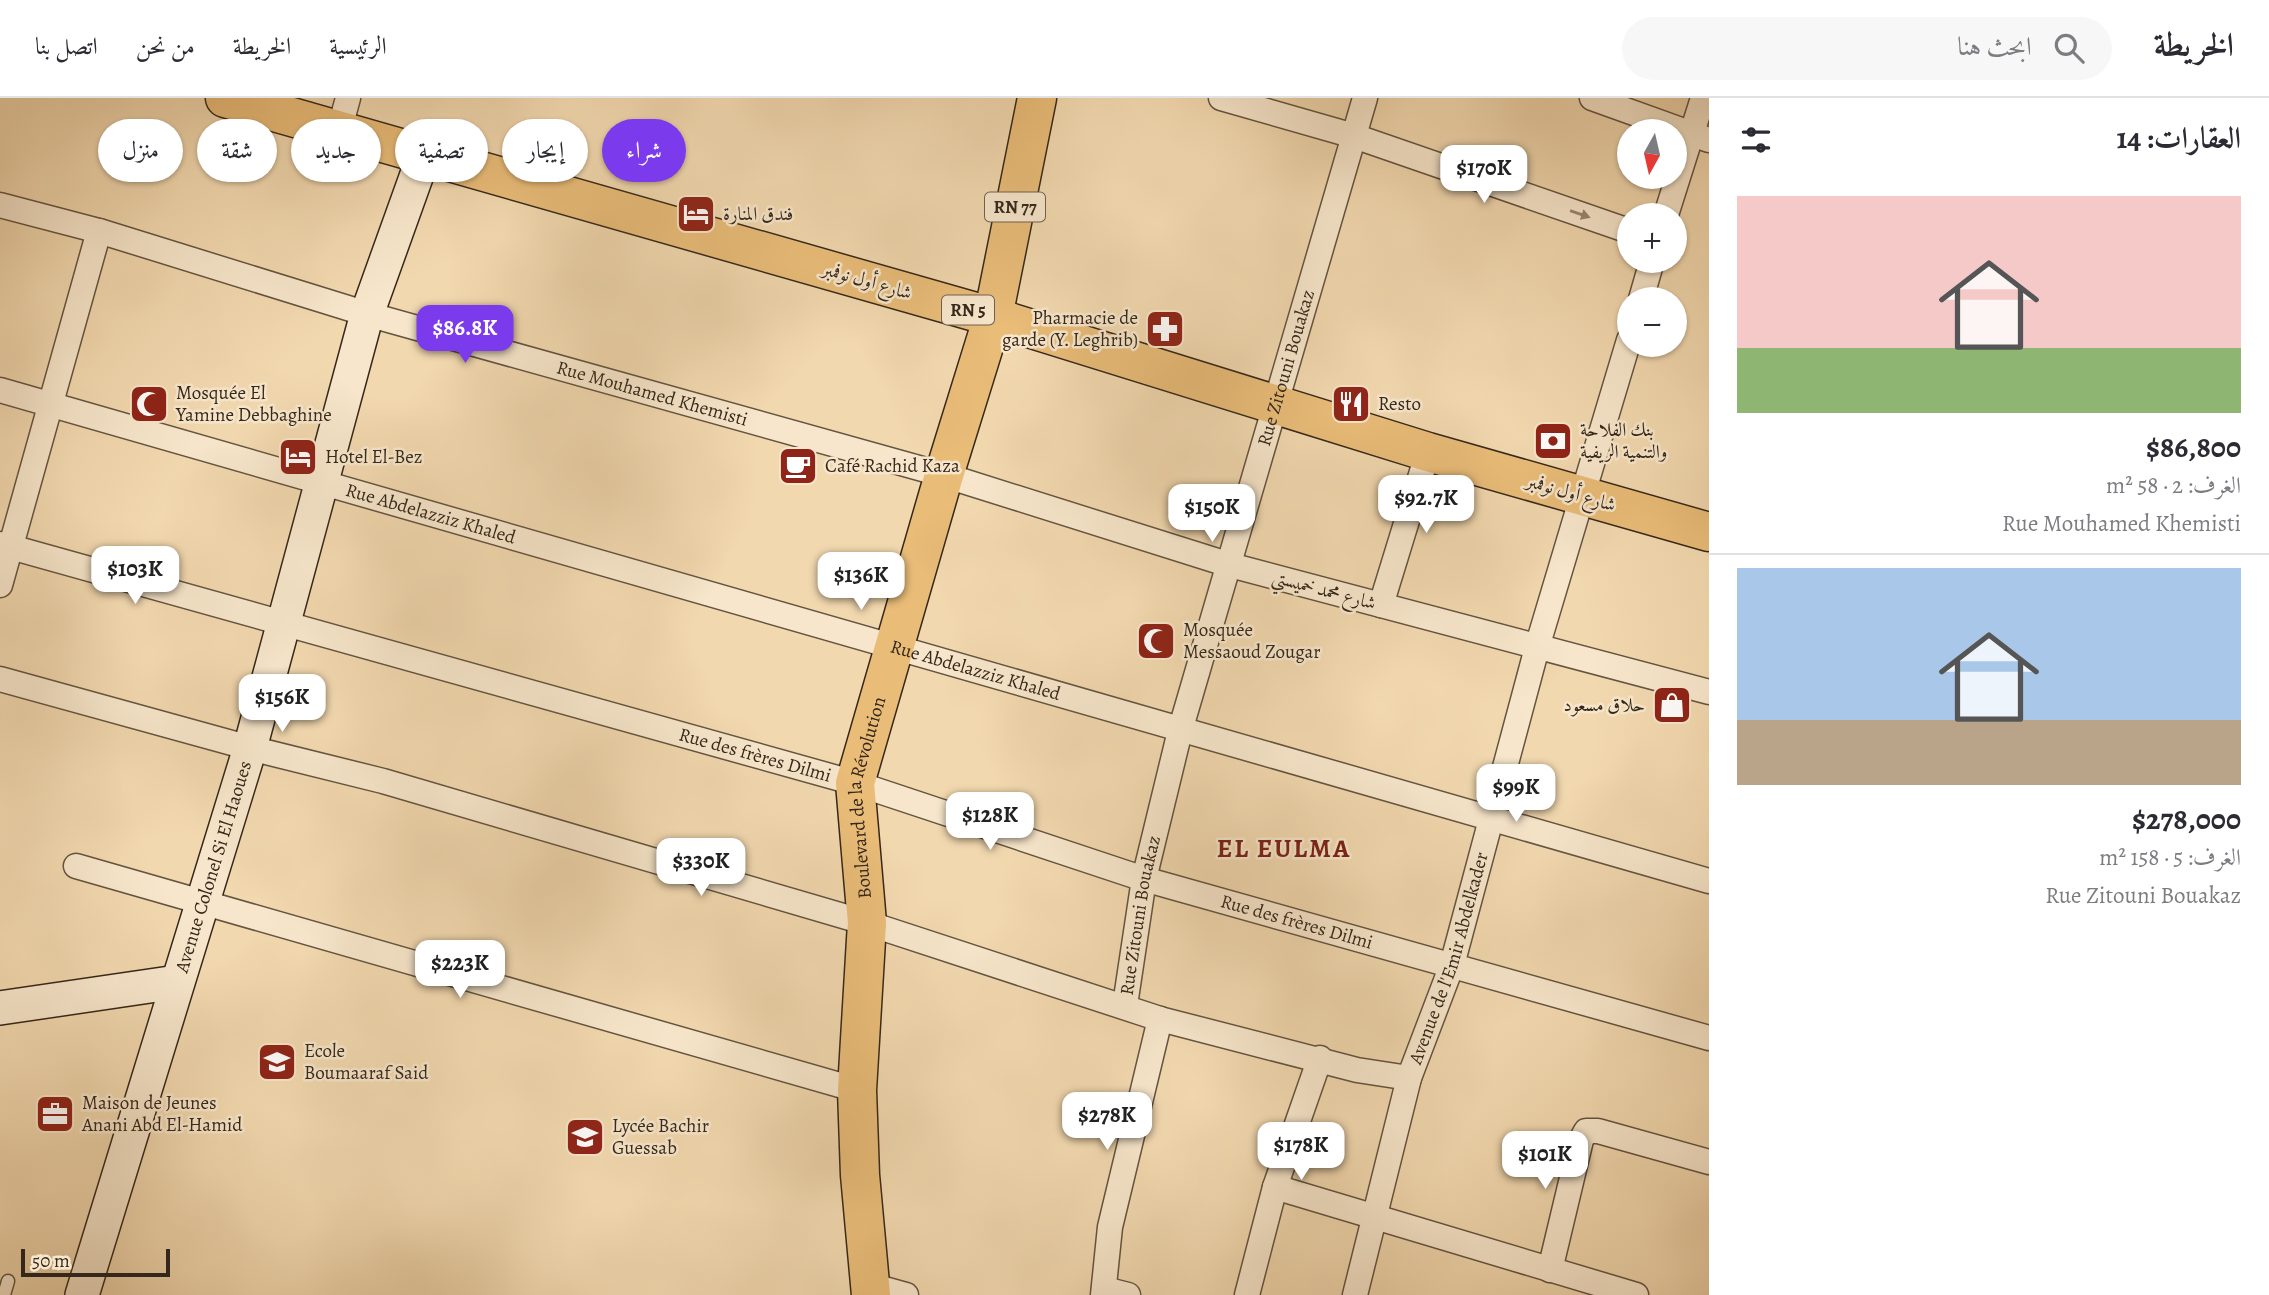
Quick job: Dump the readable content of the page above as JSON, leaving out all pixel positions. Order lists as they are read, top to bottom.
{
  "streets": {
    "main road": [
      "RN 77",
      "شارع أول نوفمبر",
      "RN 5",
      "Boulevard de la Révolution",
      "Avenue Colonel Si El Haoues"
    ],
    "street": [
      "Rue Zitouni Bouakaz",
      "Rue Mouhamed Khemisti",
      "Rue Abdelazziz Khaled",
      "شارع محمد خميستي",
      "Rue des frères Dilmi",
      "Avenue de l'Emir Abdelkader"
    ]
  },
  "crossings": [
    ["RN 77", "شارع أول نوفمبر"],
    ["RN 77", "Boulevard de la Révolution"],
    ["شارع أول نوفمبر", "Rue Zitouni Bouakaz"],
    ["شارع أول نوفمبر", "Boulevard de la Révolution"],
    ["شارع أول نوفمبر", "Avenue de l'Emir Abdelkader"],
    ["Rue Zitouni Bouakaz", "Rue Abdelazziz Khaled"],
    ["Rue Zitouni Bouakaz", "شارع محمد خميستي"],
    ["Rue Zitouni Bouakaz", "Rue des frères Dilmi"],
    ["Rue Mouhamed Khemisti", "شارع محمد خميستي"],
    ["Rue Mouhamed Khemisti", "Boulevard de la Révolution"],
    ["Rue Mouhamed Khemisti", "Avenue Colonel Si El Haoues"],
    ["Rue Abdelazziz Khaled", "Boulevard de la Révolution"],
    ["Rue Abdelazziz Khaled", "Avenue Colonel Si El Haoues"],
    ["Rue Abdelazziz Khaled", "Avenue de l'Emir Abdelkader"],
    ["شارع محمد خميستي", "Boulevard de la Révolution"],
    ["شارع محمد خميستي", "Avenue de l'Emir Abdelkader"],
    ["Rue des frères Dilmi", "Boulevard de la Révolution"],
    ["Rue des frères Dilmi", "Avenue Colonel Si El Haoues"],
    ["Rue des frères Dilmi", "Avenue de l'Emir Abdelkader"]
  ],
  "districts": ["EL EULMA"],
  "places": {
    "hotel": ["فندق المنارة", "Hotel El-Bez"],
    "pharmacy": ["Pharmacie de garde (Y. Leghrib)"],
    "mosque": ["Mosquée El Yamine Debbaghine", "Mosquée Messaoud Zougar"],
    "restaurant": ["Resto"],
    "bank": ["بنك الفلاحة والتنمية الريفية"],
    "cafe": ["Café Rachid Kaza"],
    "shop": ["حلاق مسعود"],
    "school or university": ["Ecole Boumaaraf Said", "Lycée Bachir Guessab"],
    "office": ["Maison de Jeunes Anani Abd El-Hamid"]
  },
  "scale_bar": "50 m",
  "north": "bottom",
  "page": {
    "header": "الخريطة",
    "search": "ابحث هنا",
    "nav": [
      "الرئيسية",
      "الخريطة",
      "من نحن",
      "اتصل بنا"
    ],
    "heading": "العقارات: 14",
    "map_buttons": ["+", "−"],
    "chip": [
      "شراء",
      "إيجار",
      "تصفية",
      "جديد",
      "شقة",
      "منزل"
    ],
    "price": [
      "$170K",
      "$86.8K",
      "$92.7K",
      "$150K",
      "$103K",
      "$136K",
      "$156K",
      "$99K",
      "$128K",
      "$330K",
      "$223K",
      "$278K",
      "$178K",
      "$101K"
    ],
    "list": [
      {
        "name": "$86,800",
        "note": "الغرف: 2 · 58 m² · Rue Mouhamed Khemisti"
      },
      {
        "name": "$278,000",
        "note": "الغرف: 5 · 158 m² · Rue Zitouni Bouakaz"
      }
    ],
    "scale": "50 m"
  }
}
